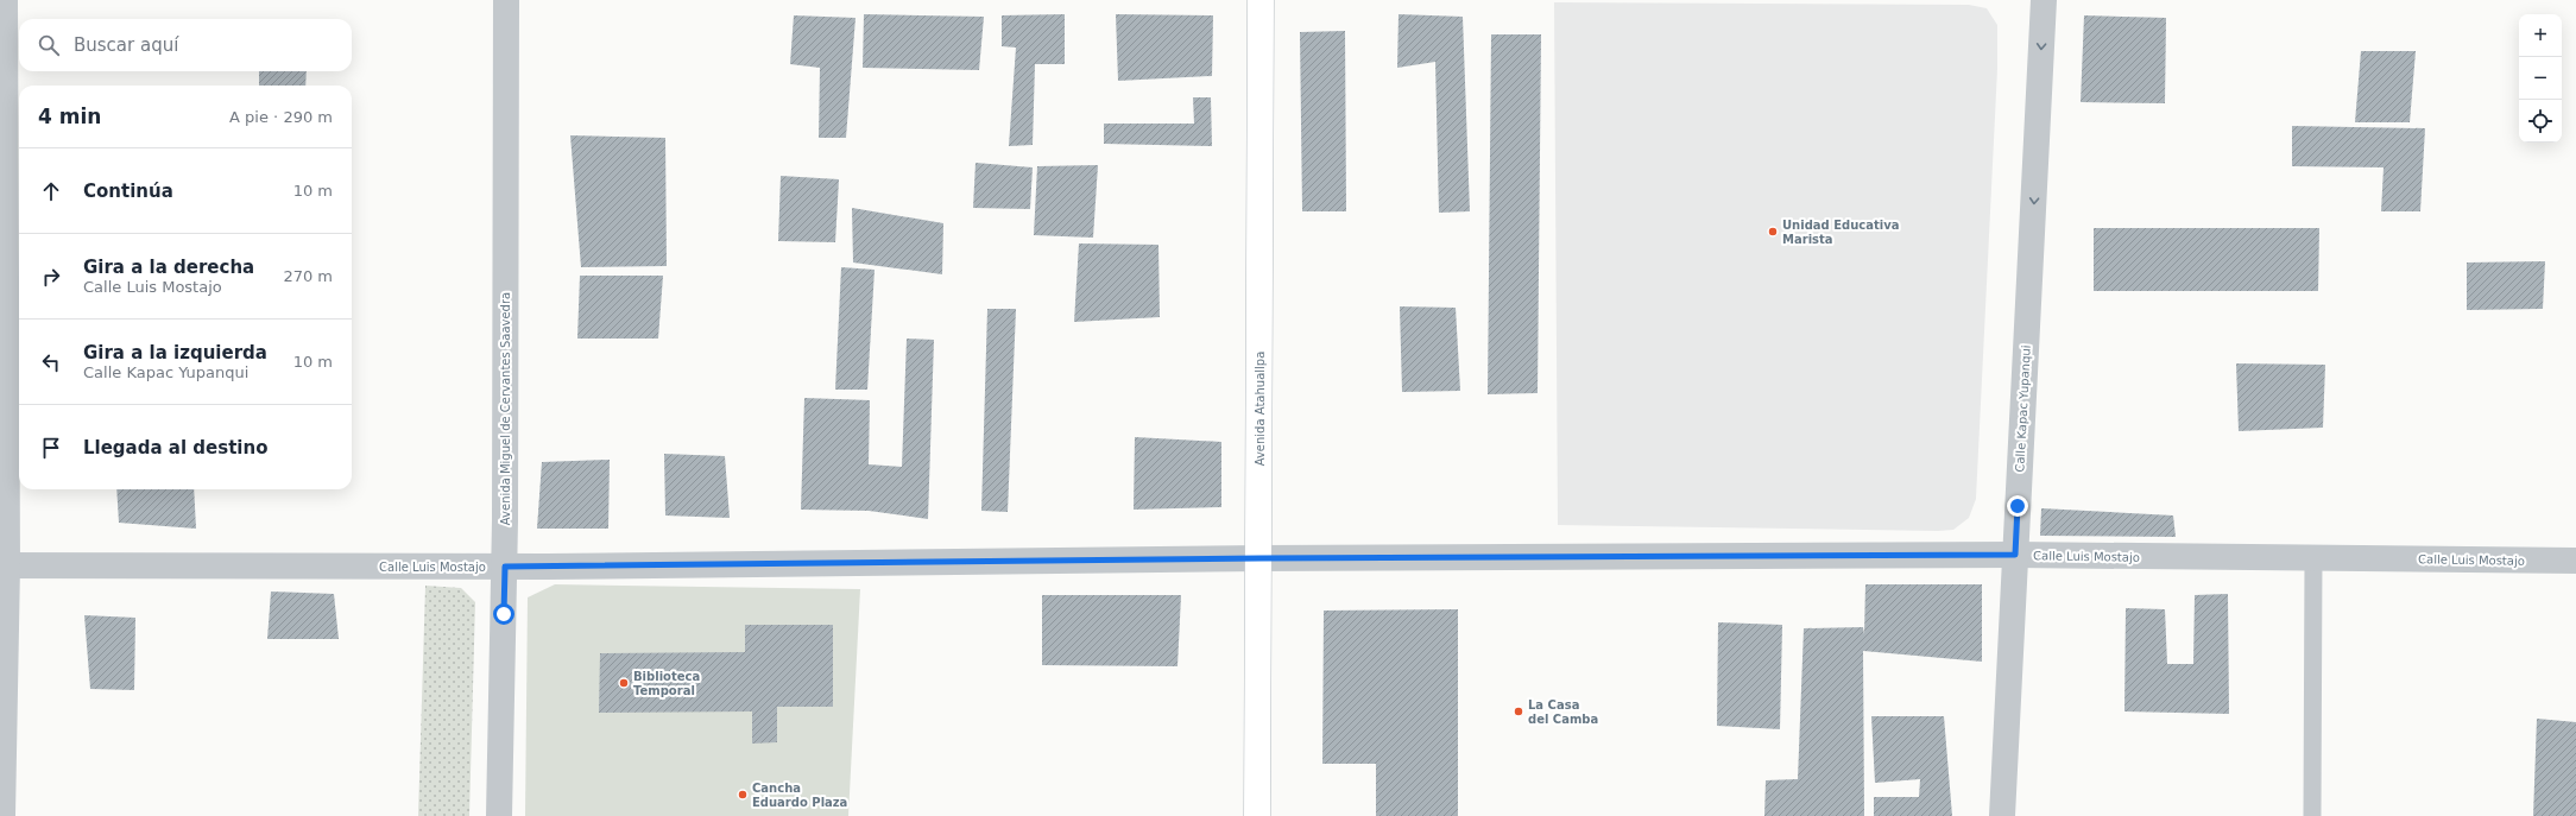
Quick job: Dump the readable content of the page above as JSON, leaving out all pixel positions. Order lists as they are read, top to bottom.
{
  "streets": {
    "main road": ["Avenida Atahuallpa"],
    "street": ["Avenida Miguel de Cervantes Saavedra", "Calle Kapac Yupanqui", "Calle Luis Mostajo"]
  },
  "crossings": [
    ["Avenida Miguel de Cervantes Saavedra", "Calle Luis Mostajo"],
    ["Avenida Atahuallpa", "Calle Luis Mostajo"],
    ["Calle Kapac Yupanqui", "Calle Luis Mostajo"]
  ],
  "one_way": ["Calle Kapac Yupanqui"],
  "places": [
    "Unidad Educativa Marista",
    "Biblioteca Temporal",
    "La Casa del Camba",
    "Cancha Eduardo Plaza"
  ],
  "page": {
    "map_buttons": ["+", "−"],
    "search": "Buscar aquí",
    "heading": ["4 min", "A pie · 290 m"],
    "list": [
      ["Continúa", "10 m"],
      ["Gira a la derecha", "Calle Luis Mostajo", "270 m"],
      ["Gira a la izquierda", "Calle Kapac Yupanqui", "10 m"],
      "Llegada al destino"
    ]
  }
}
